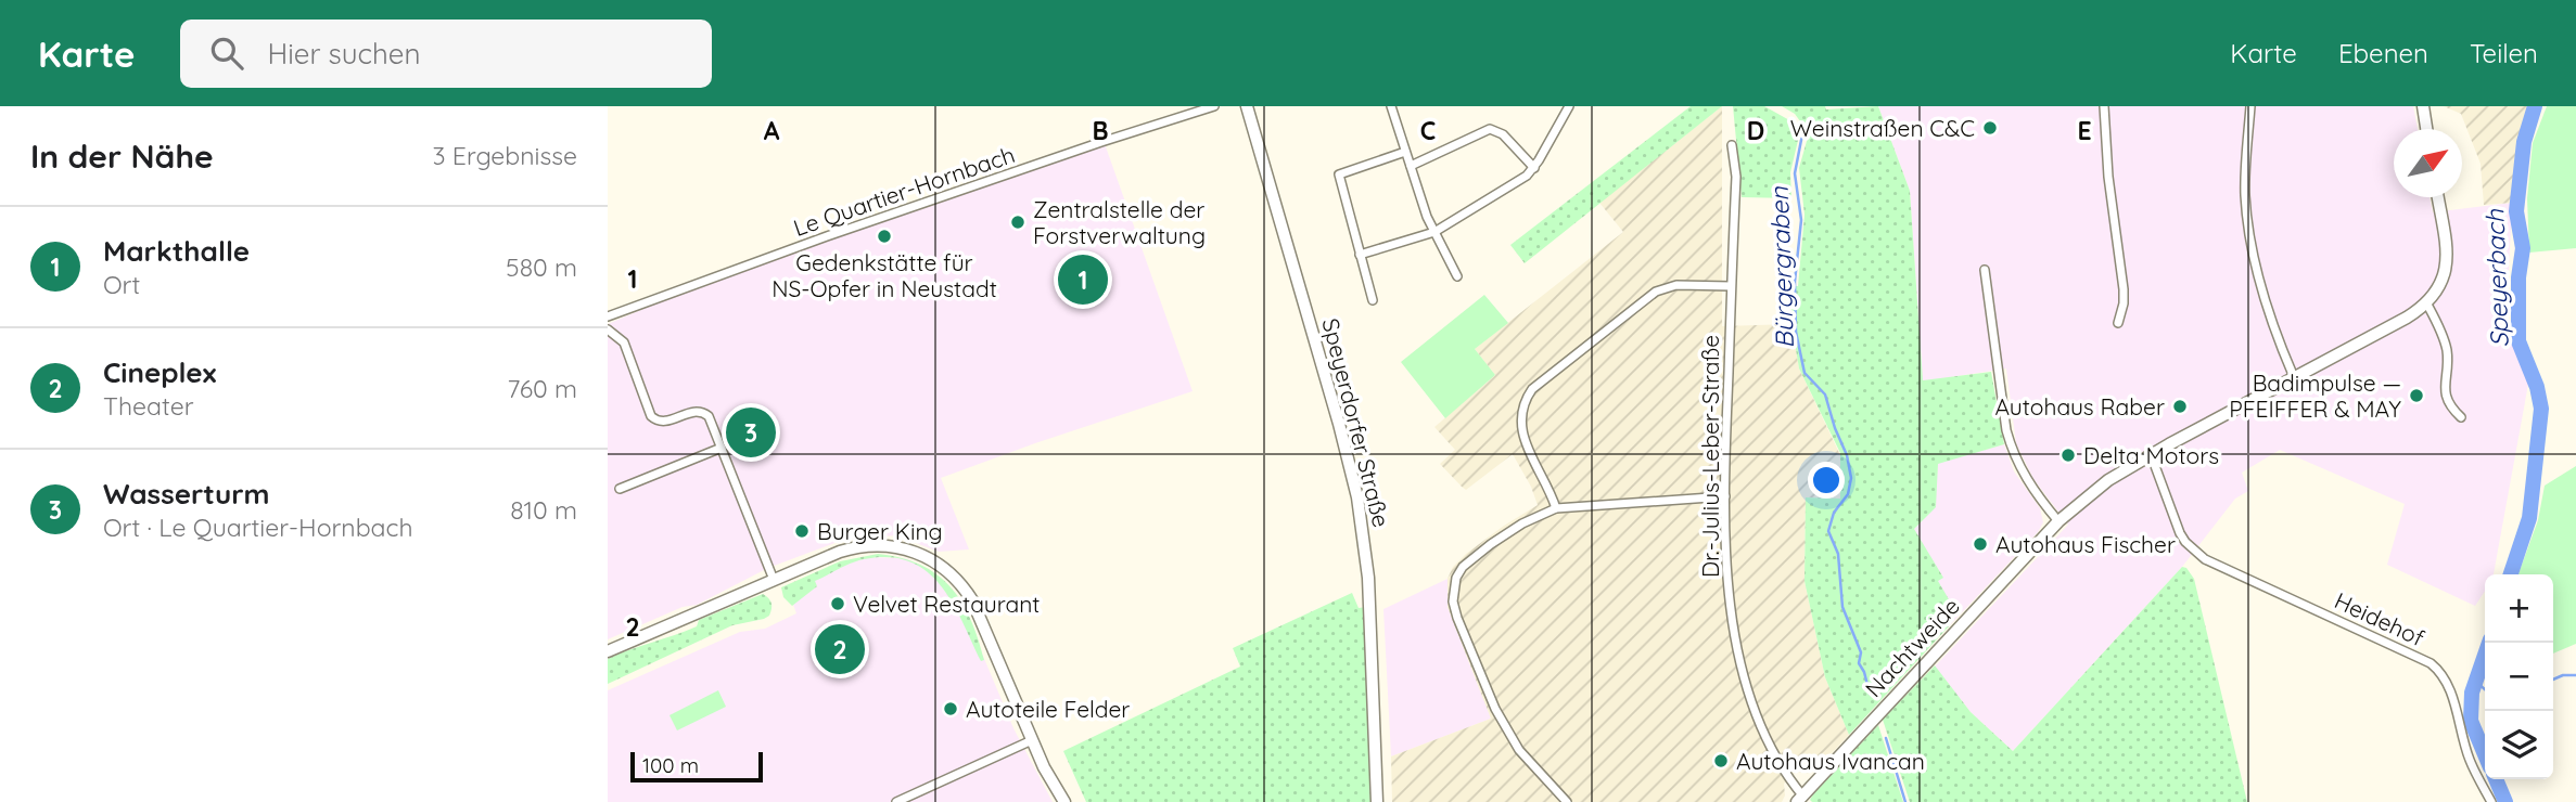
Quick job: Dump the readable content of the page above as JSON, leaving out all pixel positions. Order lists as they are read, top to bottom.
{
  "streets": {
    "street": [
      "Le Quartier-Hornbach",
      "Speyerdorfer Straße",
      "Dr.-Julius-Leber-Straße",
      "Heidehof",
      "Nachtweide"
    ]
  },
  "crossings": [
    ["Dr.-Julius-Leber-Straße", "Nachtweide"],
    ["Heidehof", "Nachtweide"]
  ],
  "water": ["Bürgergraben", "Speyerbach"],
  "places": [
    "Weinstraßen C&C",
    "Zentralstelle der Forstverwaltung",
    "Gedenkstätte für NS-Opfer in Neustadt",
    "Badimpulse — PFEIFFER & MAY",
    "Autohaus Raber",
    "Delta Motors",
    "Burger King",
    "Autohaus Fischer",
    "Velvet Restaurant",
    "Autoteile Felder",
    "Autohaus Ivancan"
  ],
  "scale_bar": "100 m",
  "north": "top right",
  "page": {
    "header": "Karte",
    "search": "Hier suchen",
    "nav": ["Karte", "Ebenen", "Teilen"],
    "heading": ["In der Nähe", "3 Ergebnisse"],
    "list": [
      {
        "mark": "1",
        "name": "Markthalle",
        "note": "Ort",
        "value": "580 m"
      },
      {
        "mark": "2",
        "name": "Cineplex",
        "note": "Theater",
        "value": "760 m"
      },
      {
        "mark": "3",
        "name": "Wasserturm",
        "note": "Ort · Le Quartier-Hornbach",
        "value": "810 m"
      }
    ],
    "pins": ["1", "3", "2"],
    "map_buttons": ["+", "−"],
    "scale": "100 m"
  },
  "grid": {
    "columns": [
      "A",
      "B",
      "C",
      "D",
      "E"
    ],
    "rows": ["1", "2"]
  }
}
